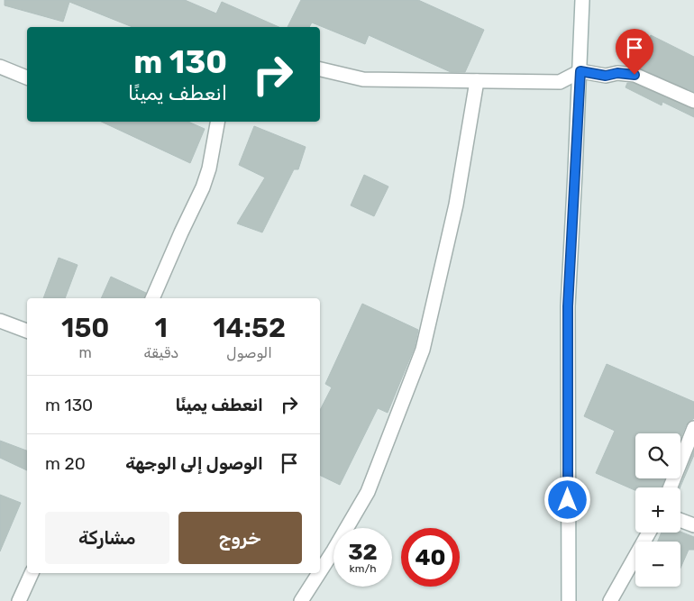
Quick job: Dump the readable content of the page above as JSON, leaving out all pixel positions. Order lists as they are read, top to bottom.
{
  "page": {
    "turn": ["130 m", "انعطف يمينًا"],
    "eta": [
      "14:52",
      "الوصول",
      "1",
      "دقيقة",
      "150",
      "m"
    ],
    "list": [
      {
        "name": "انعطف يمينًا",
        "value": "130 m"
      },
      {
        "name": "الوصول إلى الوجهة",
        "value": "20 m"
      }
    ],
    "map_buttons": ["+", "−"],
    "buttons": ["خروج", "مشاركة"],
    "speed": "32 km/h",
    "limit": "40"
  }
}
